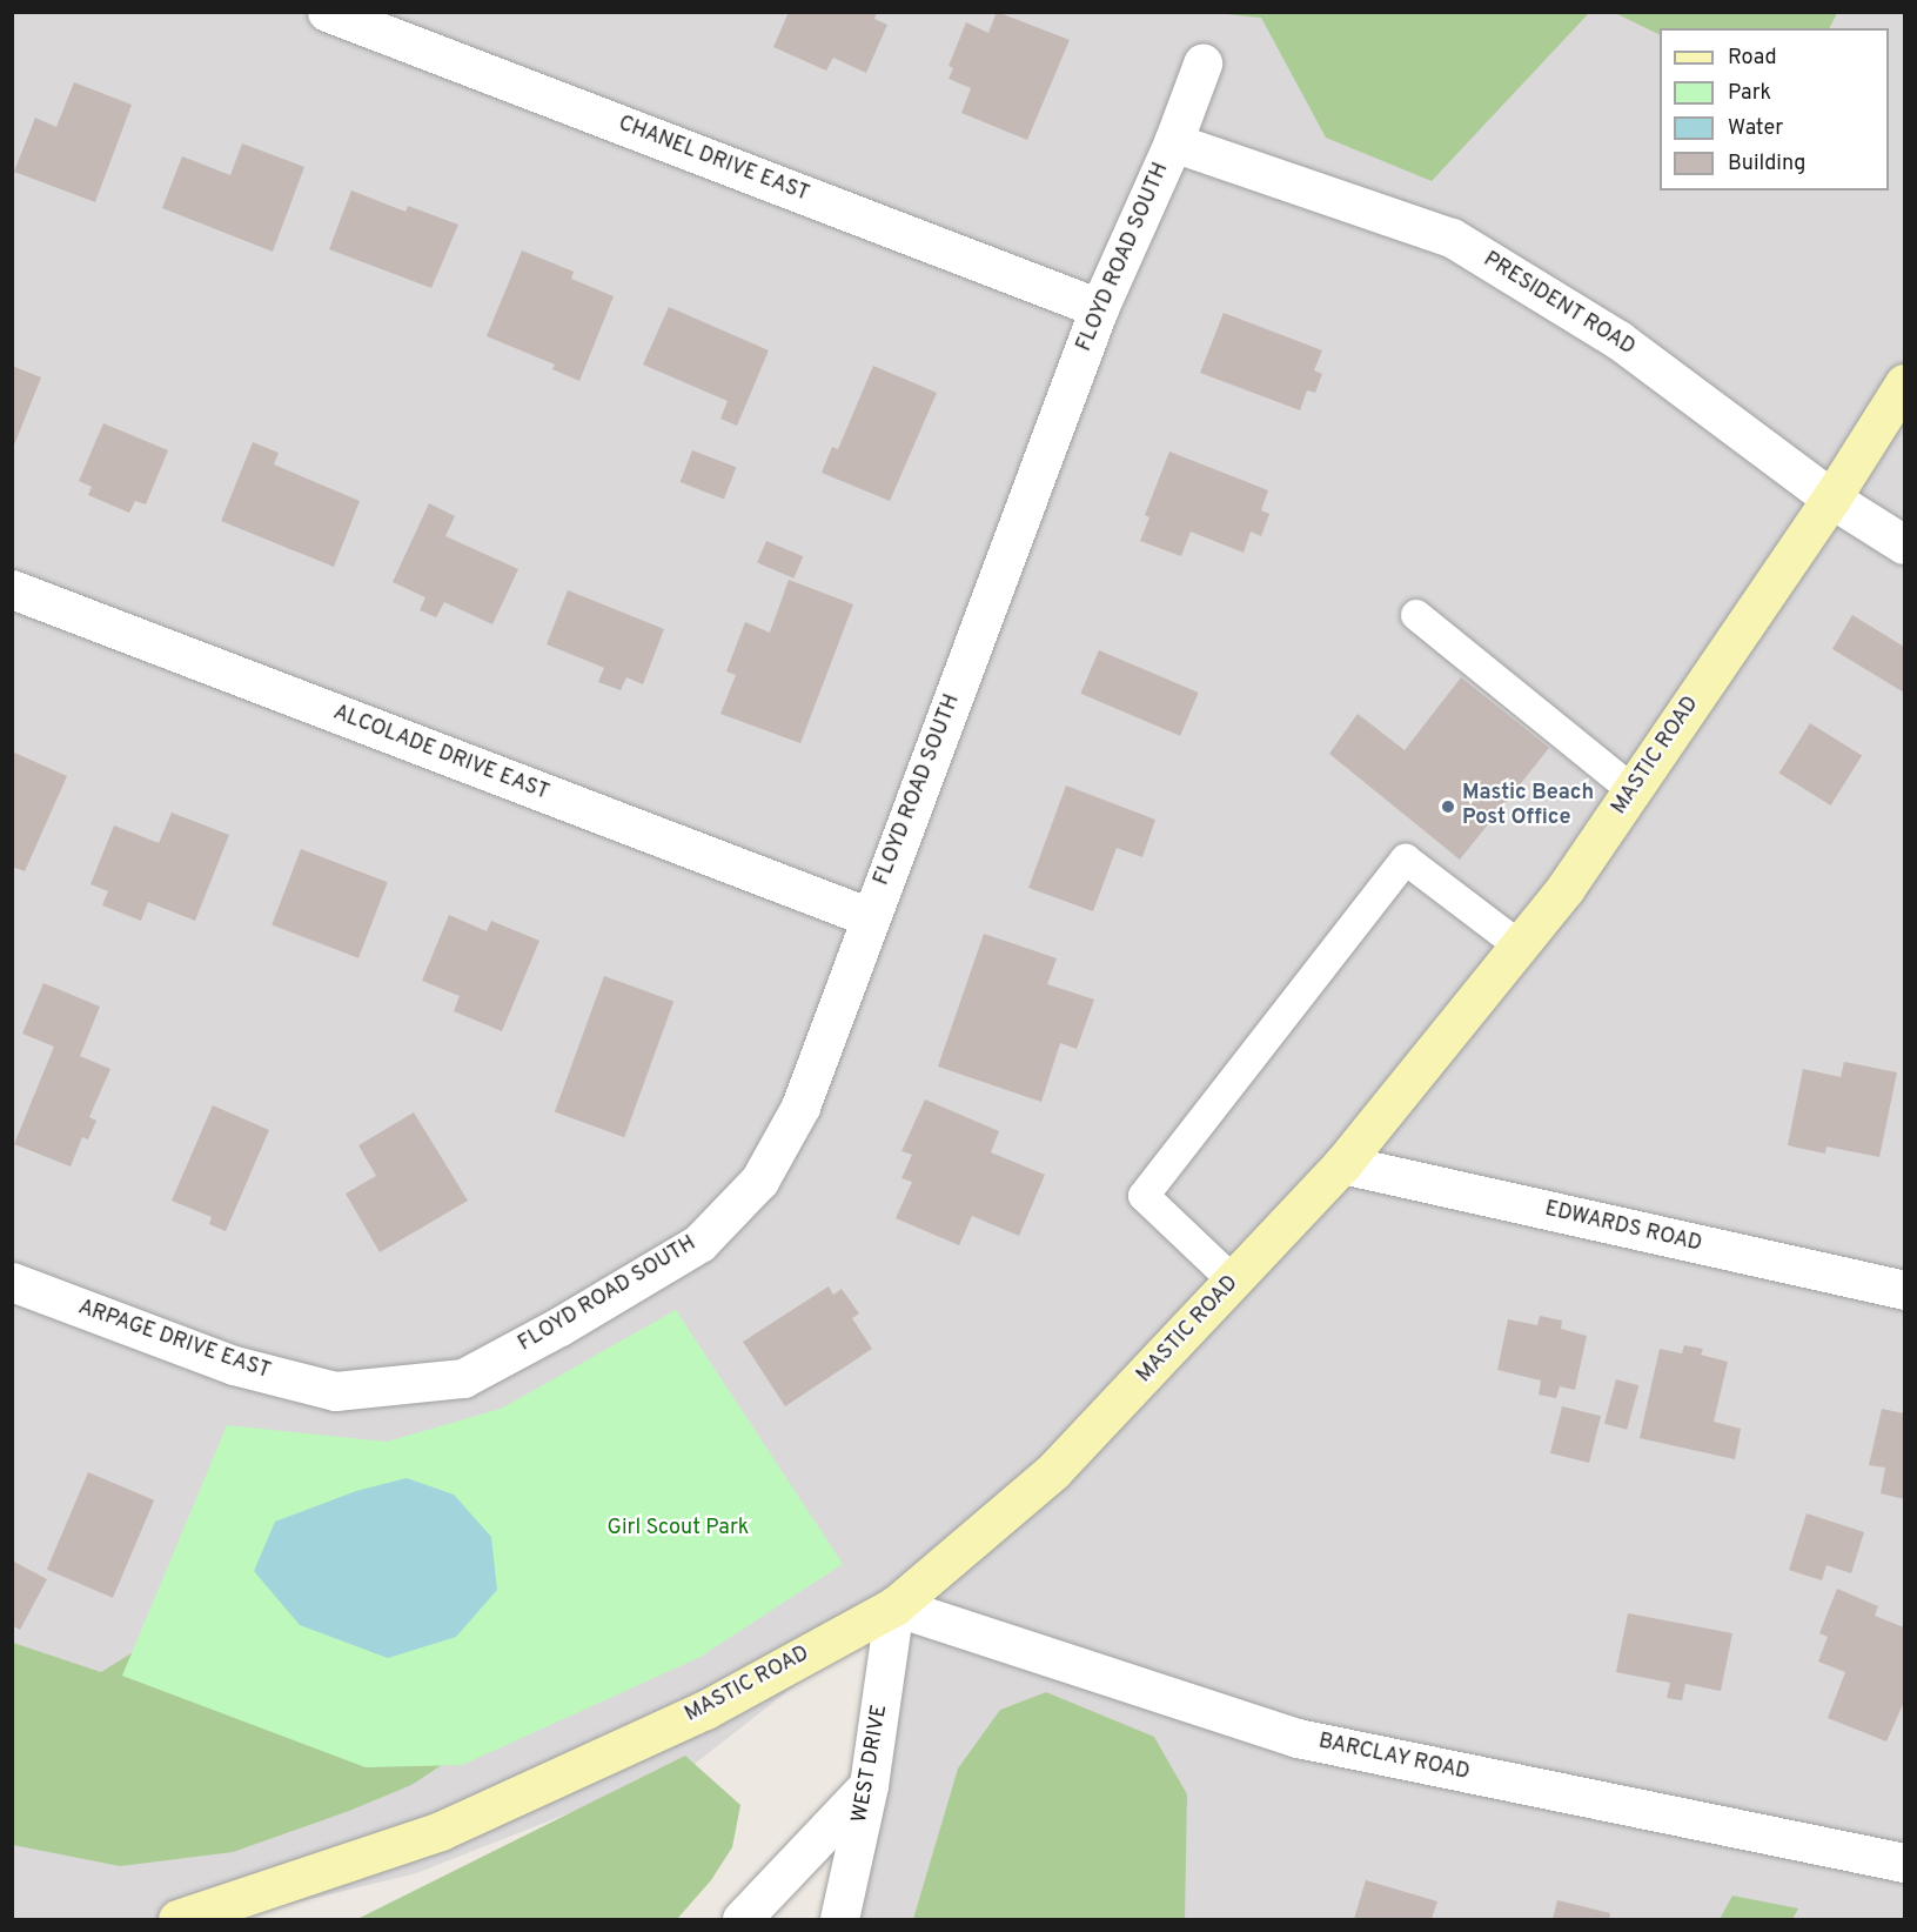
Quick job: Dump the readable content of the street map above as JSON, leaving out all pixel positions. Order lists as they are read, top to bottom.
{
  "streets": {
    "main road": ["MASTIC ROAD"],
    "street": [
      "CHANEL DRIVE EAST",
      "FLOYD ROAD SOUTH",
      "PRESIDENT ROAD",
      "ALCOLADE DRIVE EAST",
      "EDWARDS ROAD",
      "ARPAGE DRIVE EAST",
      "BARCLAY ROAD",
      "WEST DRIVE"
    ]
  },
  "crossings": [
    ["CHANEL DRIVE EAST", "FLOYD ROAD SOUTH"],
    ["FLOYD ROAD SOUTH", "PRESIDENT ROAD"],
    ["FLOYD ROAD SOUTH", "ALCOLADE DRIVE EAST"],
    ["FLOYD ROAD SOUTH", "ARPAGE DRIVE EAST"],
    ["PRESIDENT ROAD", "MASTIC ROAD"],
    ["MASTIC ROAD", "EDWARDS ROAD"],
    ["MASTIC ROAD", "BARCLAY ROAD"],
    ["MASTIC ROAD", "WEST DRIVE"],
    ["BARCLAY ROAD", "WEST DRIVE"]
  ],
  "parks": ["Girl Scout Park"],
  "places": ["Mastic Beach Post Office"],
  "legend": [
    "Road",
    "Park",
    "Water",
    "Building"
  ]
}
